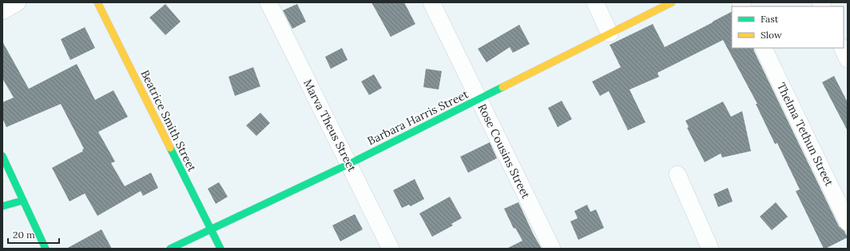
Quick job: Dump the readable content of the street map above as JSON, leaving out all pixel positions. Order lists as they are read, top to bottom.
{
  "streets": {
    "street": [
      "Barbara Harris Street",
      "Beatrice Smith Street",
      "Marva Theus Street",
      "Thelma Tethun Street",
      "Rose Cousins Street"
    ]
  },
  "crossings": [
    ["Barbara Harris Street", "Beatrice Smith Street"],
    ["Barbara Harris Street", "Marva Theus Street"],
    ["Barbara Harris Street", "Rose Cousins Street"]
  ],
  "legend": ["Fast", "Slow"],
  "scale_bar": "20 m"
}
